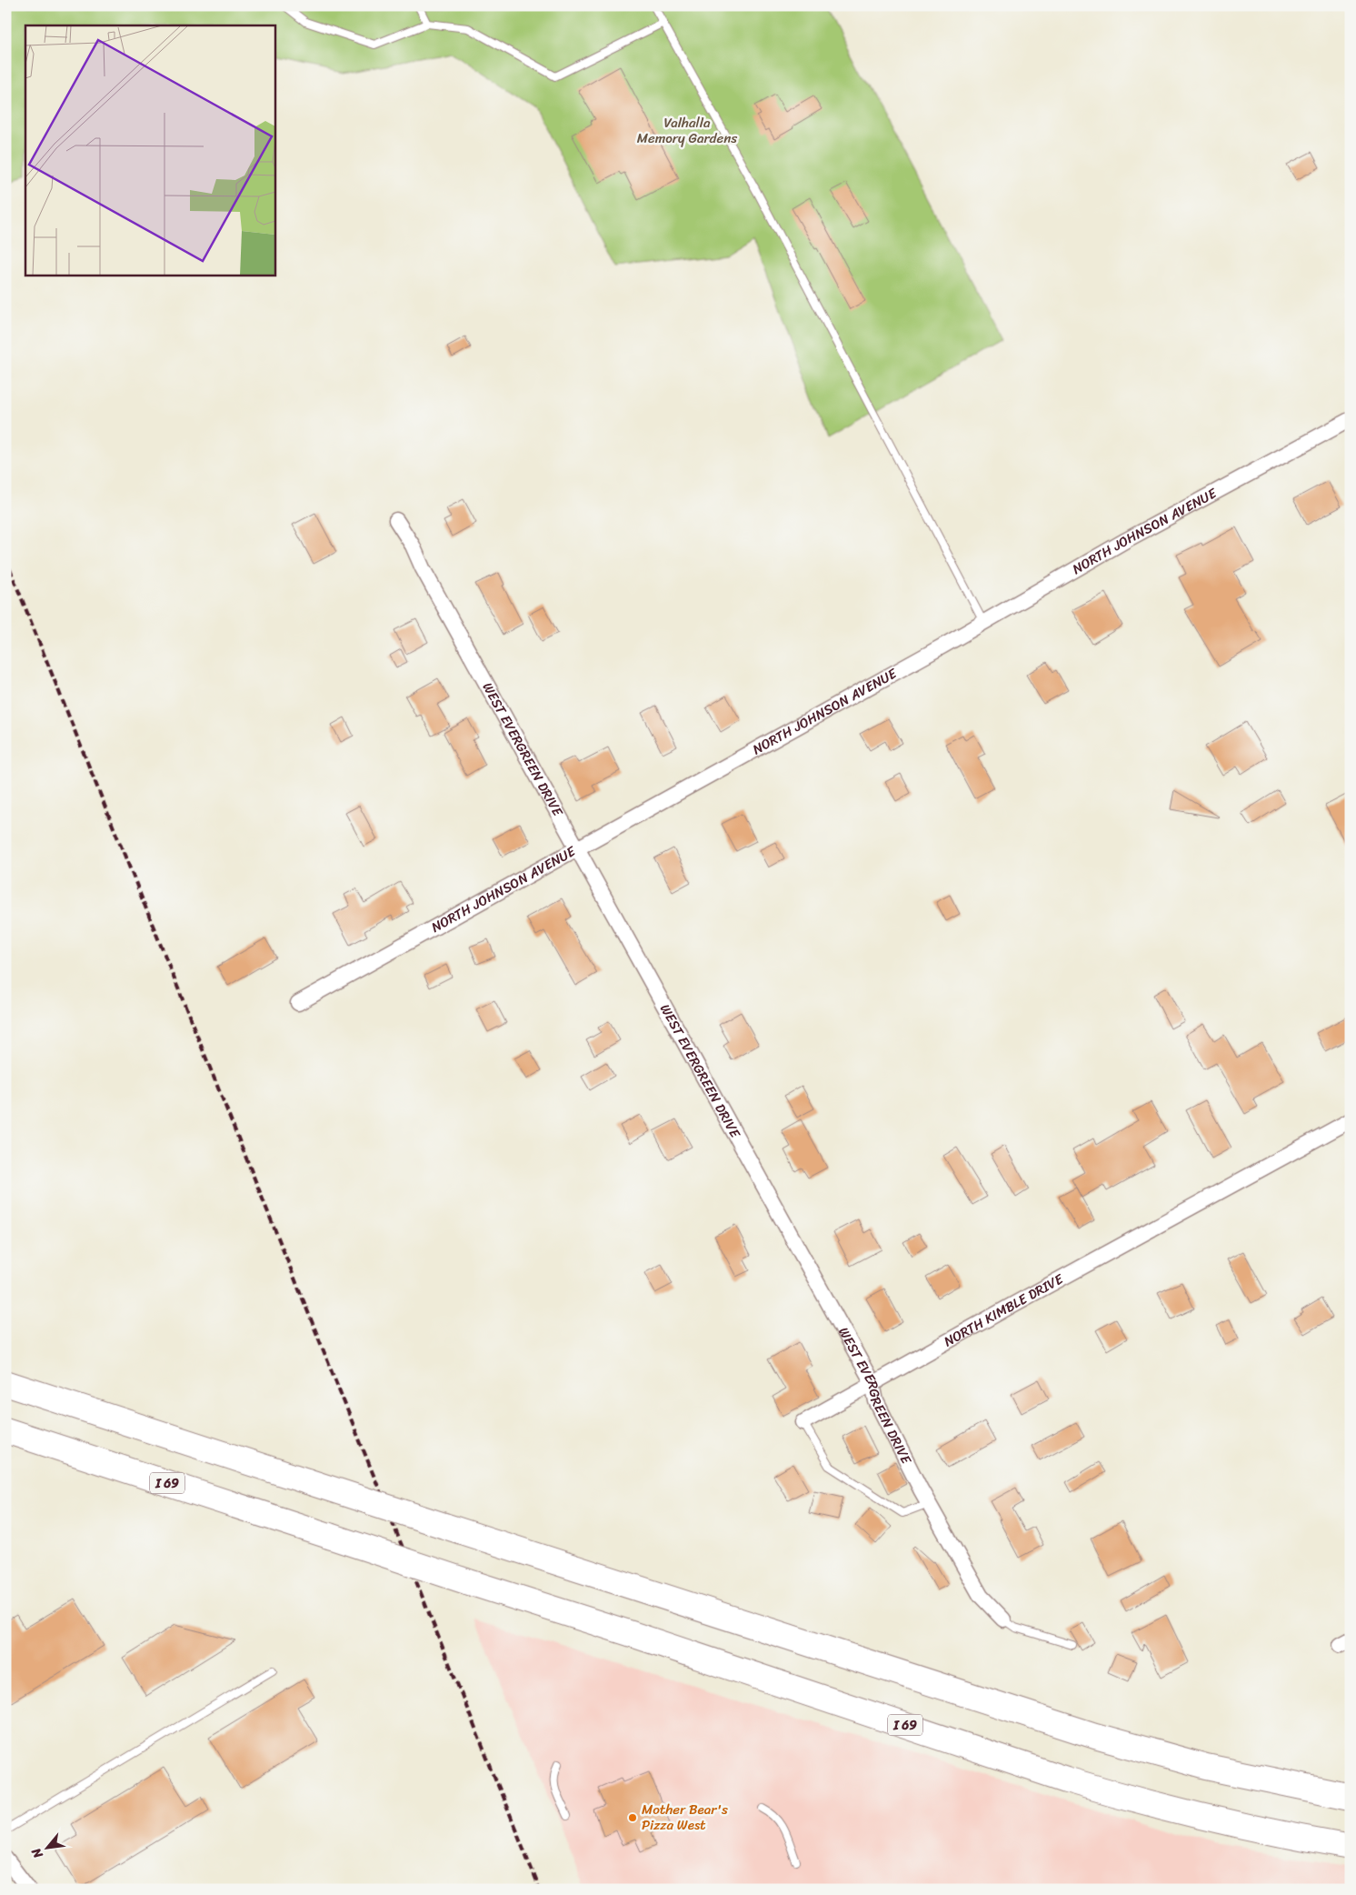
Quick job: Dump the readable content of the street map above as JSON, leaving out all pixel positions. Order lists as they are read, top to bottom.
{
  "streets": {
    "highway": ["I 69"],
    "street": ["NORTH JOHNSON AVENUE", "WEST EVERGREEN DRIVE", "NORTH KIMBLE DRIVE"]
  },
  "crossings": [
    ["NORTH JOHNSON AVENUE", "WEST EVERGREEN DRIVE"],
    ["WEST EVERGREEN DRIVE", "NORTH KIMBLE DRIVE"]
  ],
  "parks": ["Valhalla Memory Gardens"],
  "places": ["Mother Bear's Pizza West"],
  "north": "bottom left"
}
